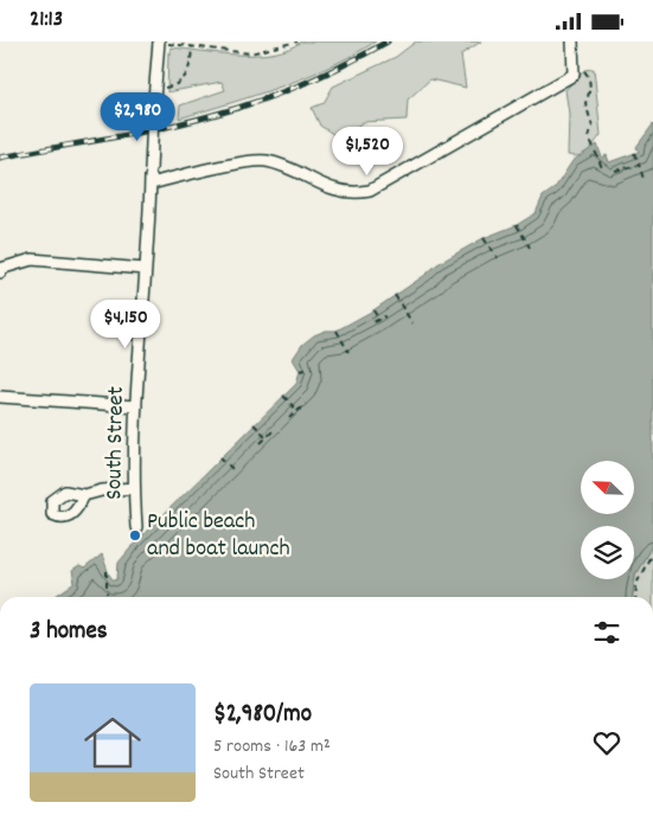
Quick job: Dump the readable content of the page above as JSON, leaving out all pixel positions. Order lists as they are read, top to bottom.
{
  "streets": {
    "street": ["South Street"]
  },
  "places": ["Public beach and boat launch"],
  "north": "top left",
  "page": {
    "status": "21:13",
    "price": ["$2,980", "$1,520", "$4,150"],
    "heading": "3 homes",
    "list": [
      {
        "name": "$2,980/mo",
        "note": "5 rooms · 163 m² · South Street"
      }
    ]
  }
}
